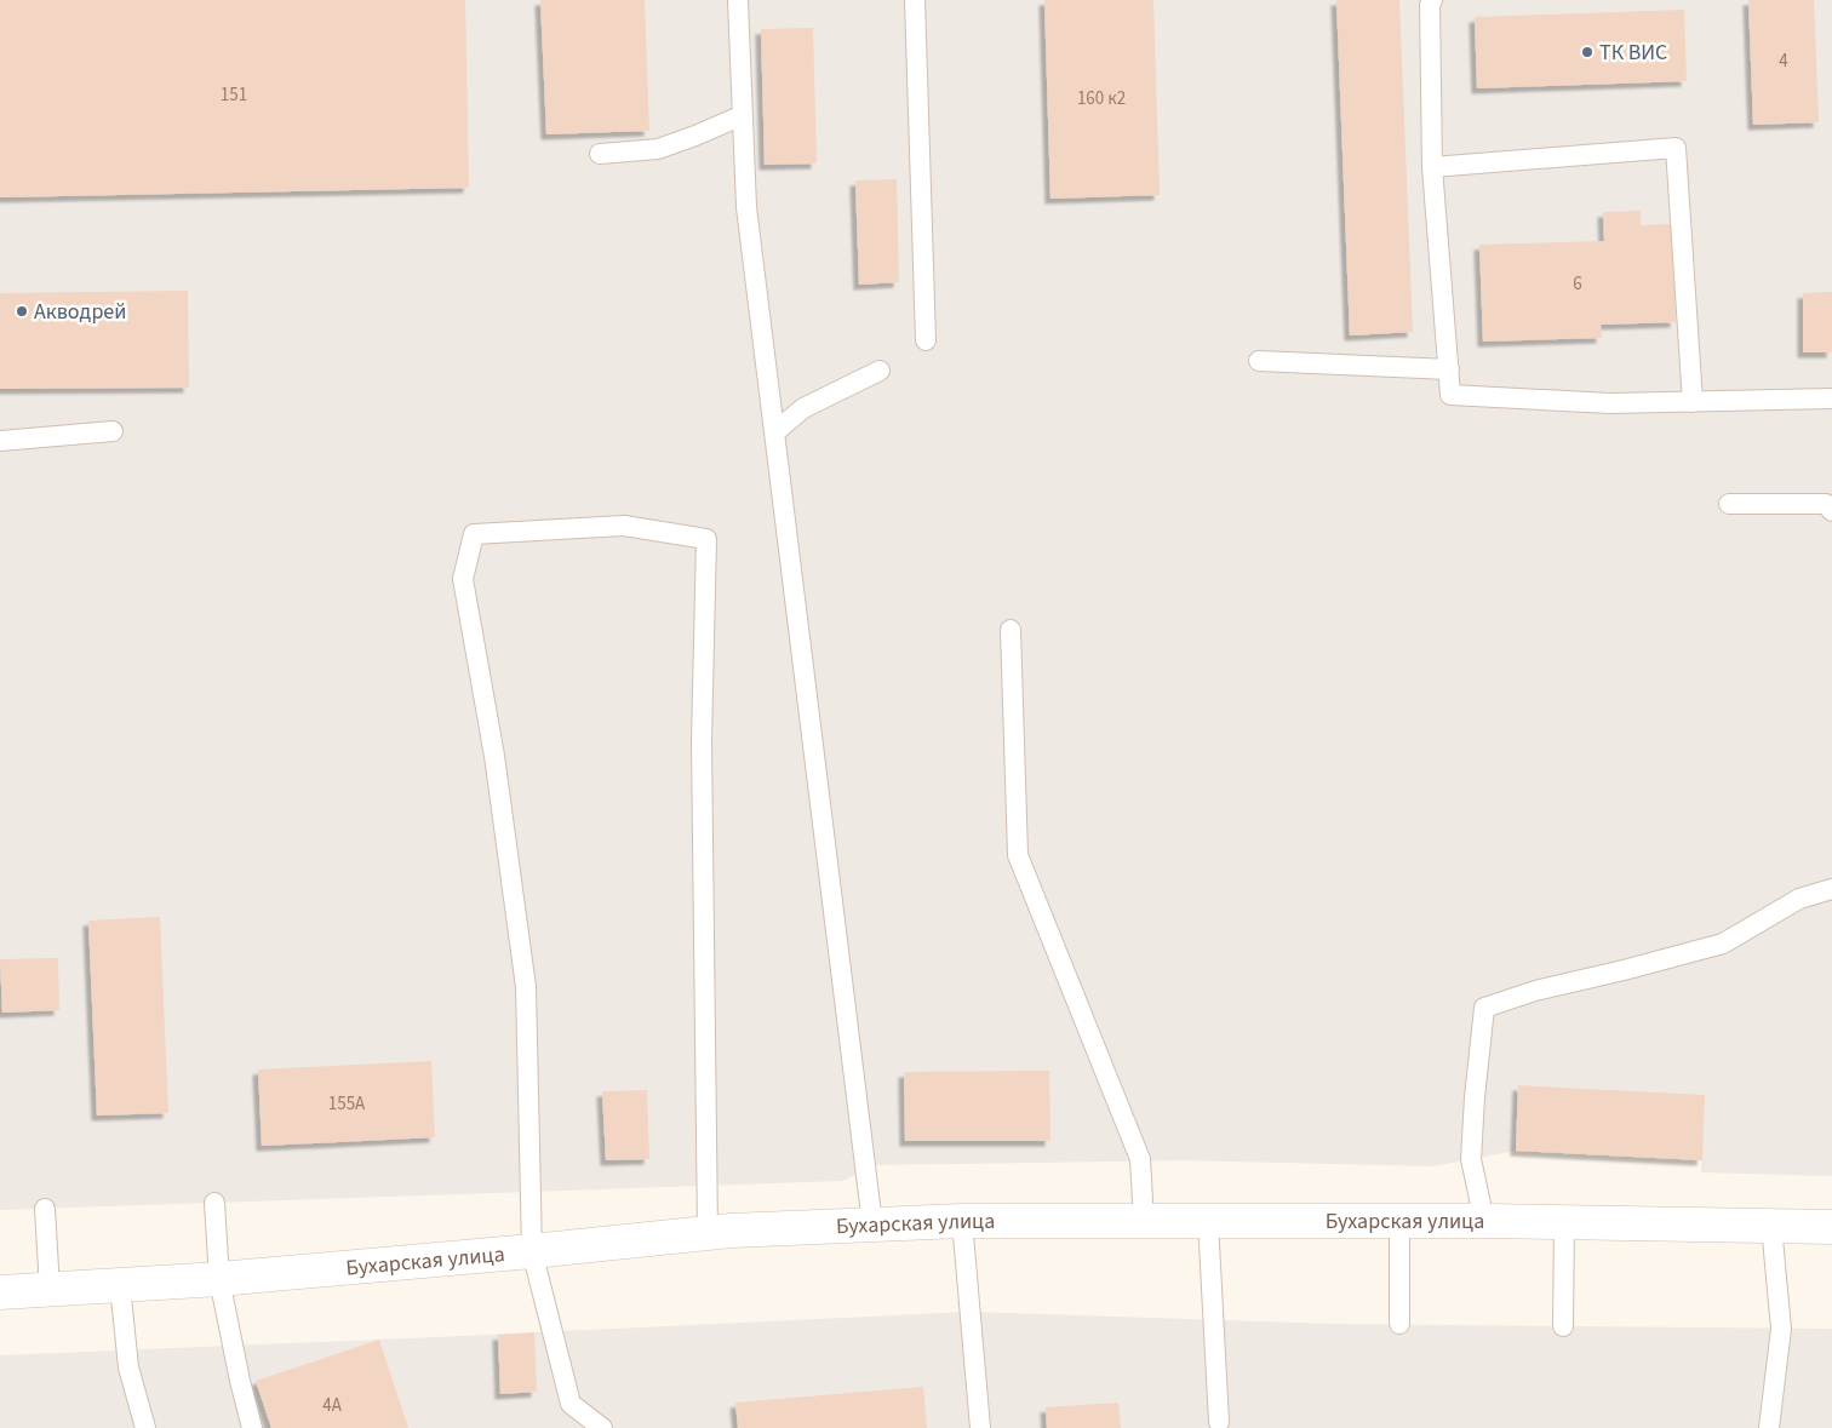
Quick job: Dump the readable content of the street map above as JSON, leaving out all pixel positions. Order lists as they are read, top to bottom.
{
  "streets": {
    "street": ["Бухарская улица"]
  },
  "places": ["ТК ВИС", "Акводрей"],
  "house_numbers": [
    "4",
    "151",
    "160 к2",
    "6",
    "155А",
    "4А"
  ]
}
